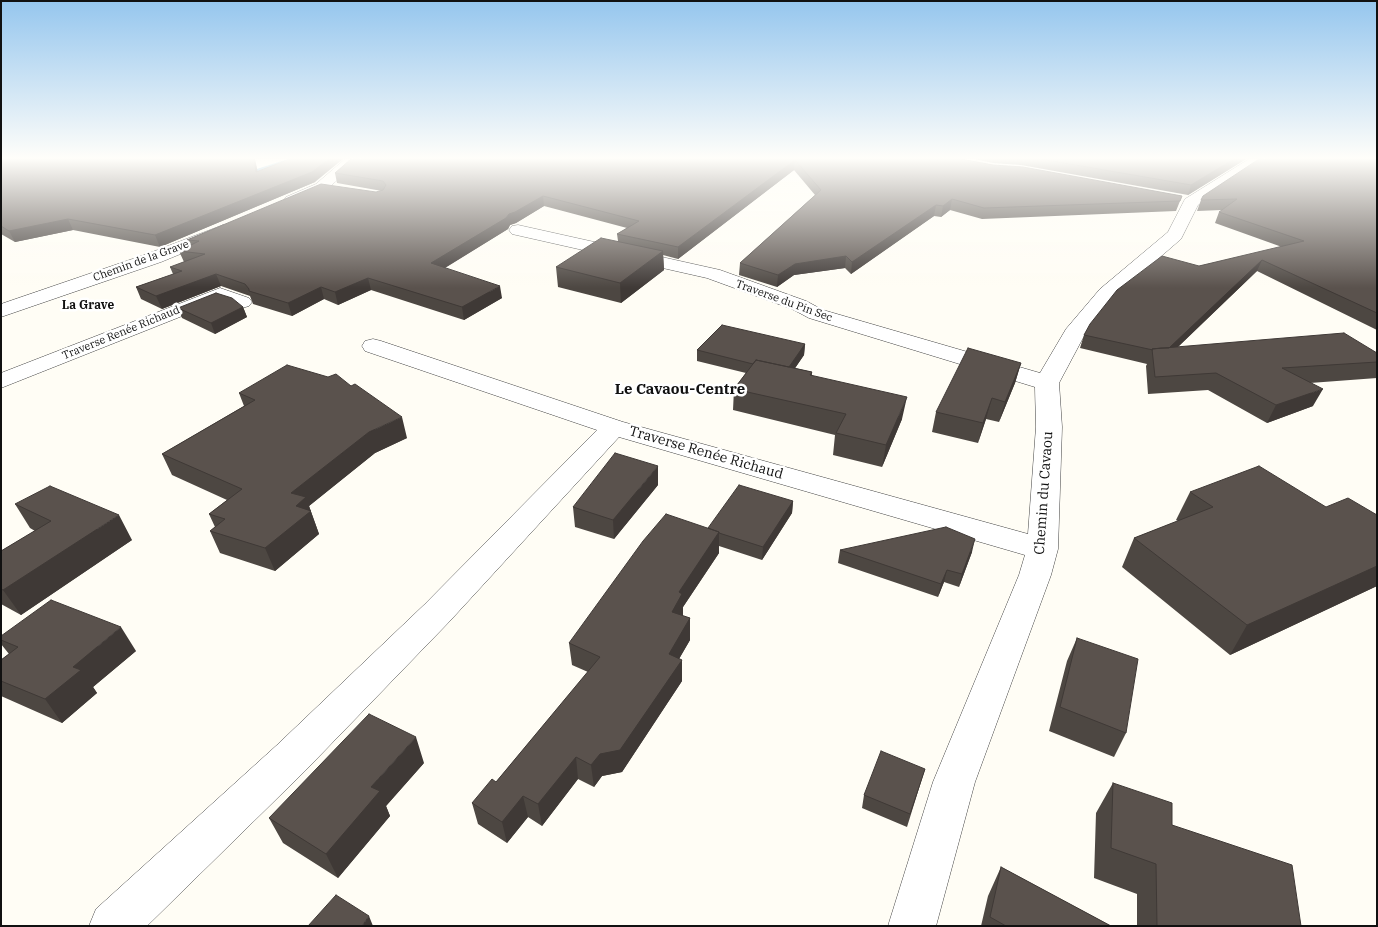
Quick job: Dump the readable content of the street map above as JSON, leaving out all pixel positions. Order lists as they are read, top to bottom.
{
  "streets": {
    "street": [
      "Chemin de la Grave",
      "Traverse du Pin Sec",
      "Traverse Renée Richaud",
      "Chemin du Cavaou"
    ]
  },
  "crossings": [
    ["Traverse du Pin Sec", "Chemin du Cavaou"],
    ["Traverse Renée Richaud", "Chemin du Cavaou"]
  ],
  "districts": ["La Grave", "Le Cavaou-Centre"]
}
